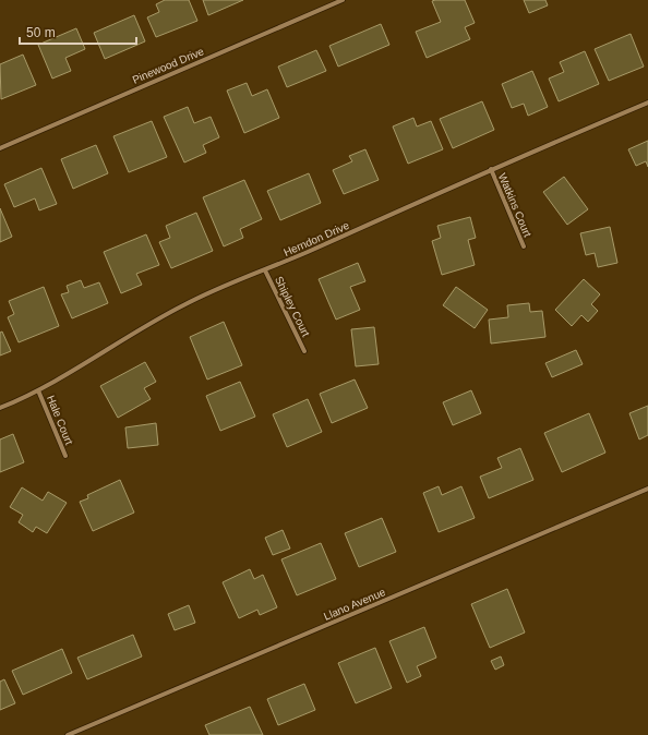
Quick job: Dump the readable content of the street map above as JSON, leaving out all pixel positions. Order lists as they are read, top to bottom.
{
  "streets": {
    "street": [
      "Pinewood Drive",
      "Watkins Court",
      "Herndon Drive",
      "Shipley Court",
      "Hale Court",
      "Llano Avenue"
    ]
  },
  "crossings": [
    ["Watkins Court", "Herndon Drive"],
    ["Herndon Drive", "Shipley Court"],
    ["Herndon Drive", "Hale Court"]
  ],
  "scale_bar": "50 m"
}
